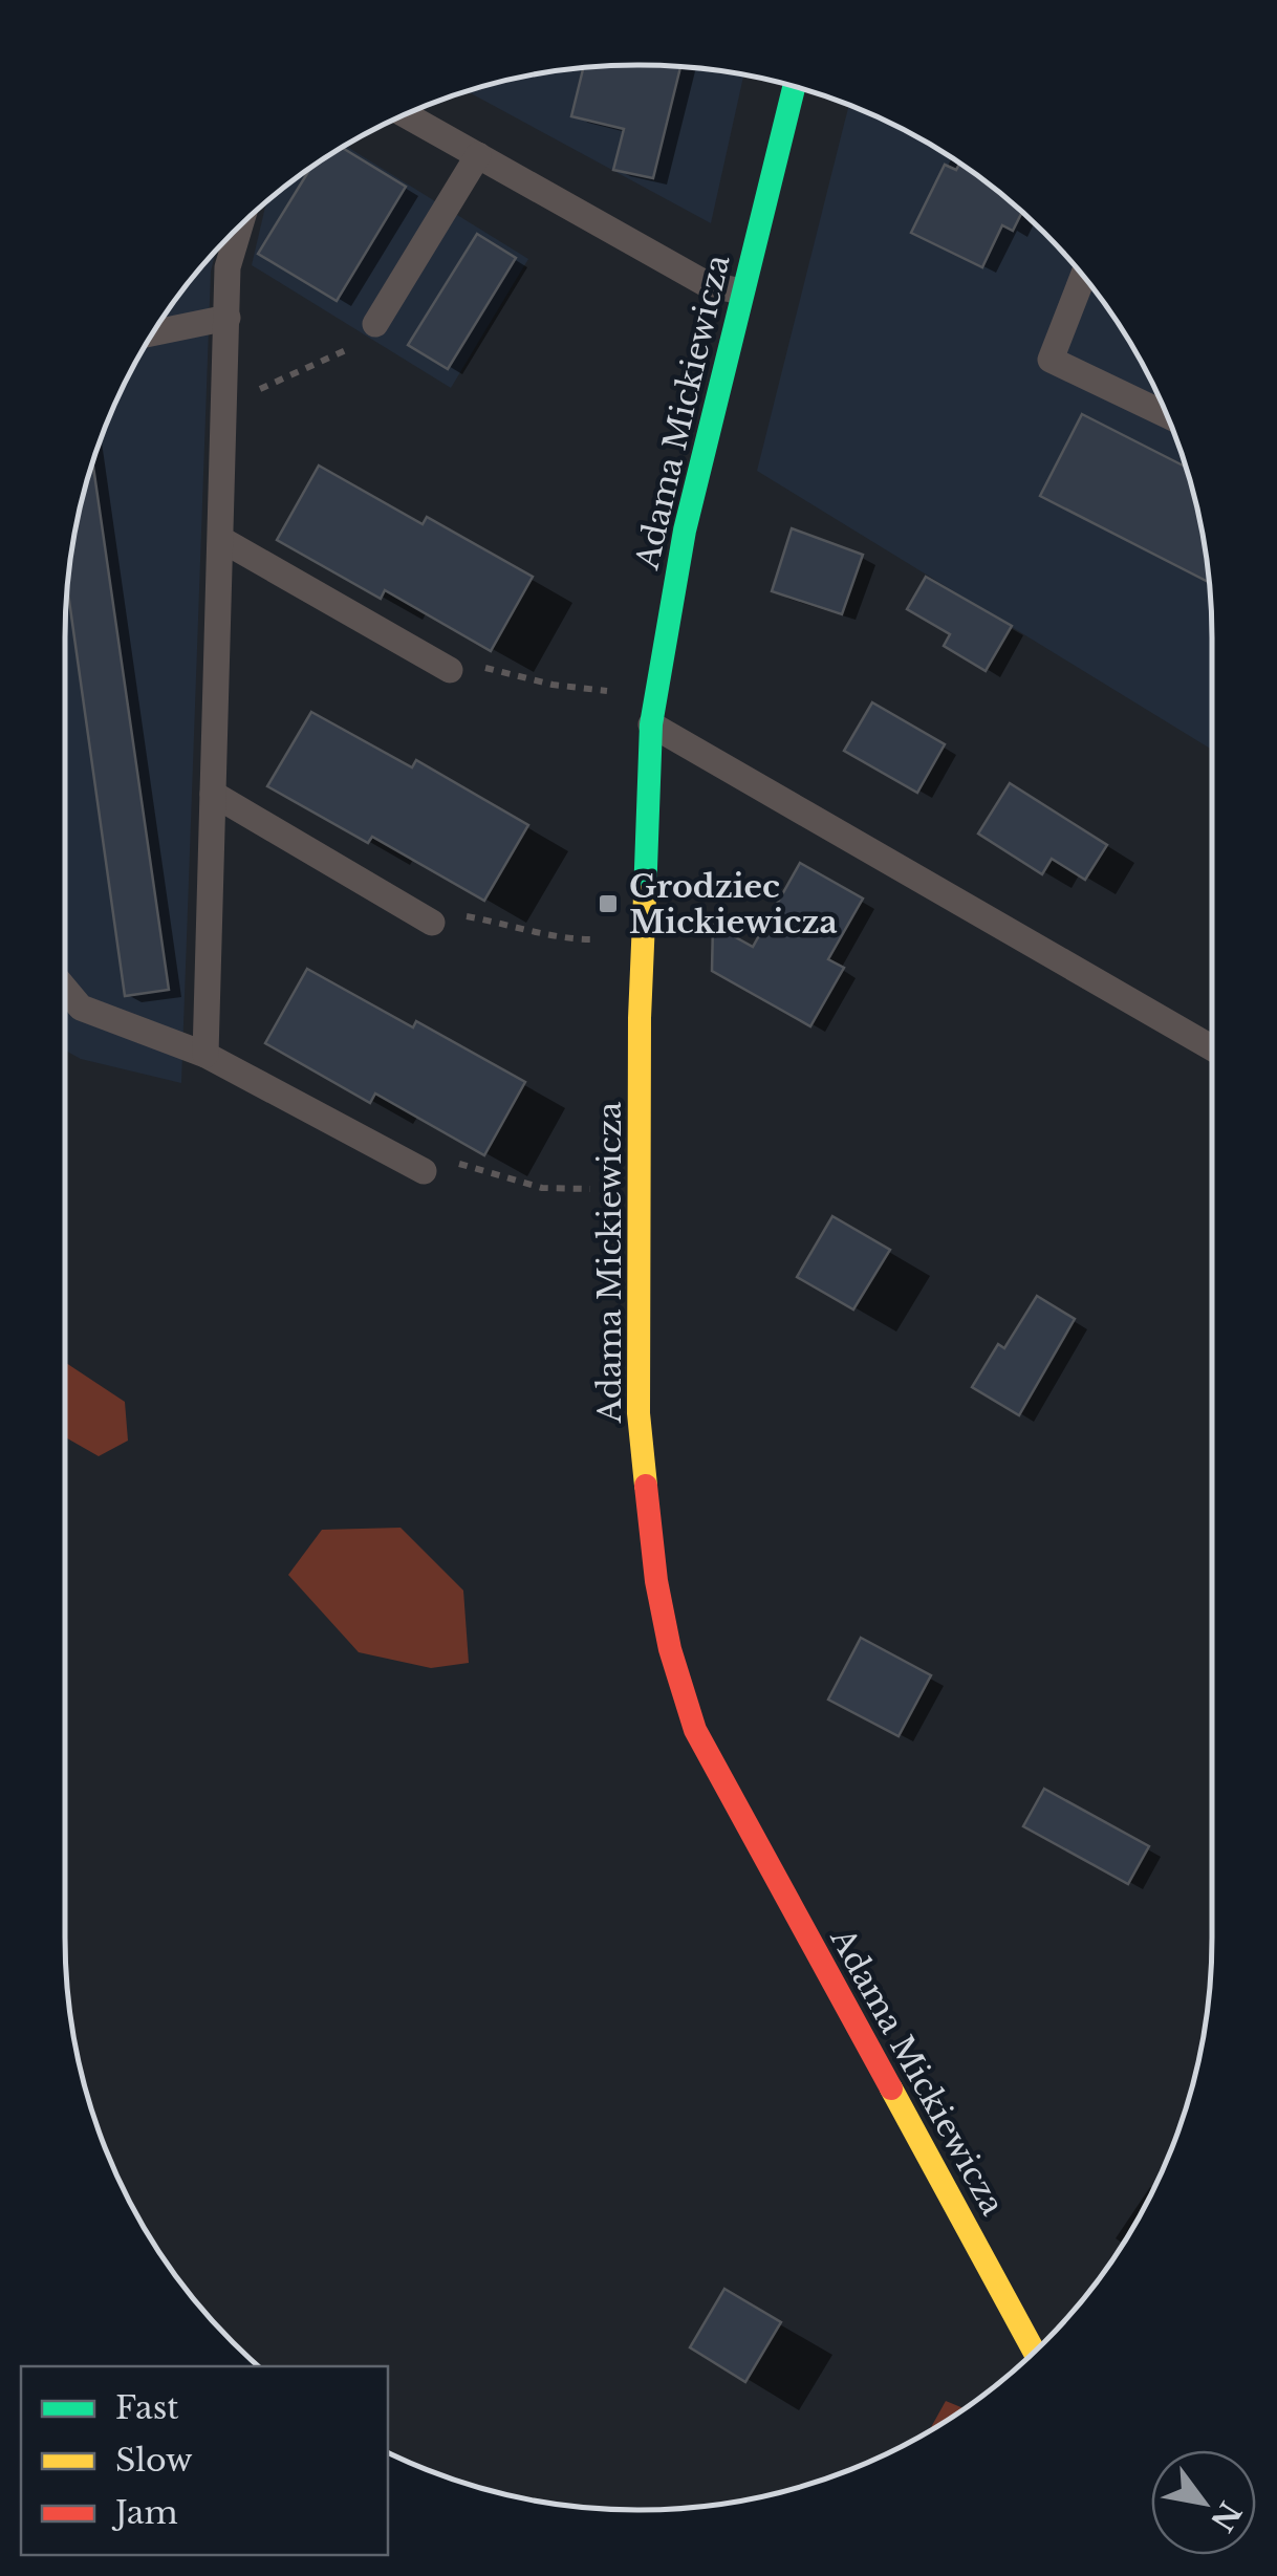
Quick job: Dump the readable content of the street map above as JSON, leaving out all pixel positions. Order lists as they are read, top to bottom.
{
  "streets": {
    "street": ["Adama Mickiewicza"]
  },
  "places": {
    "transit": ["Grodziec Mickiewicza"]
  },
  "legend": ["Fast", "Slow", "Jam"],
  "north": "bottom right"
}
